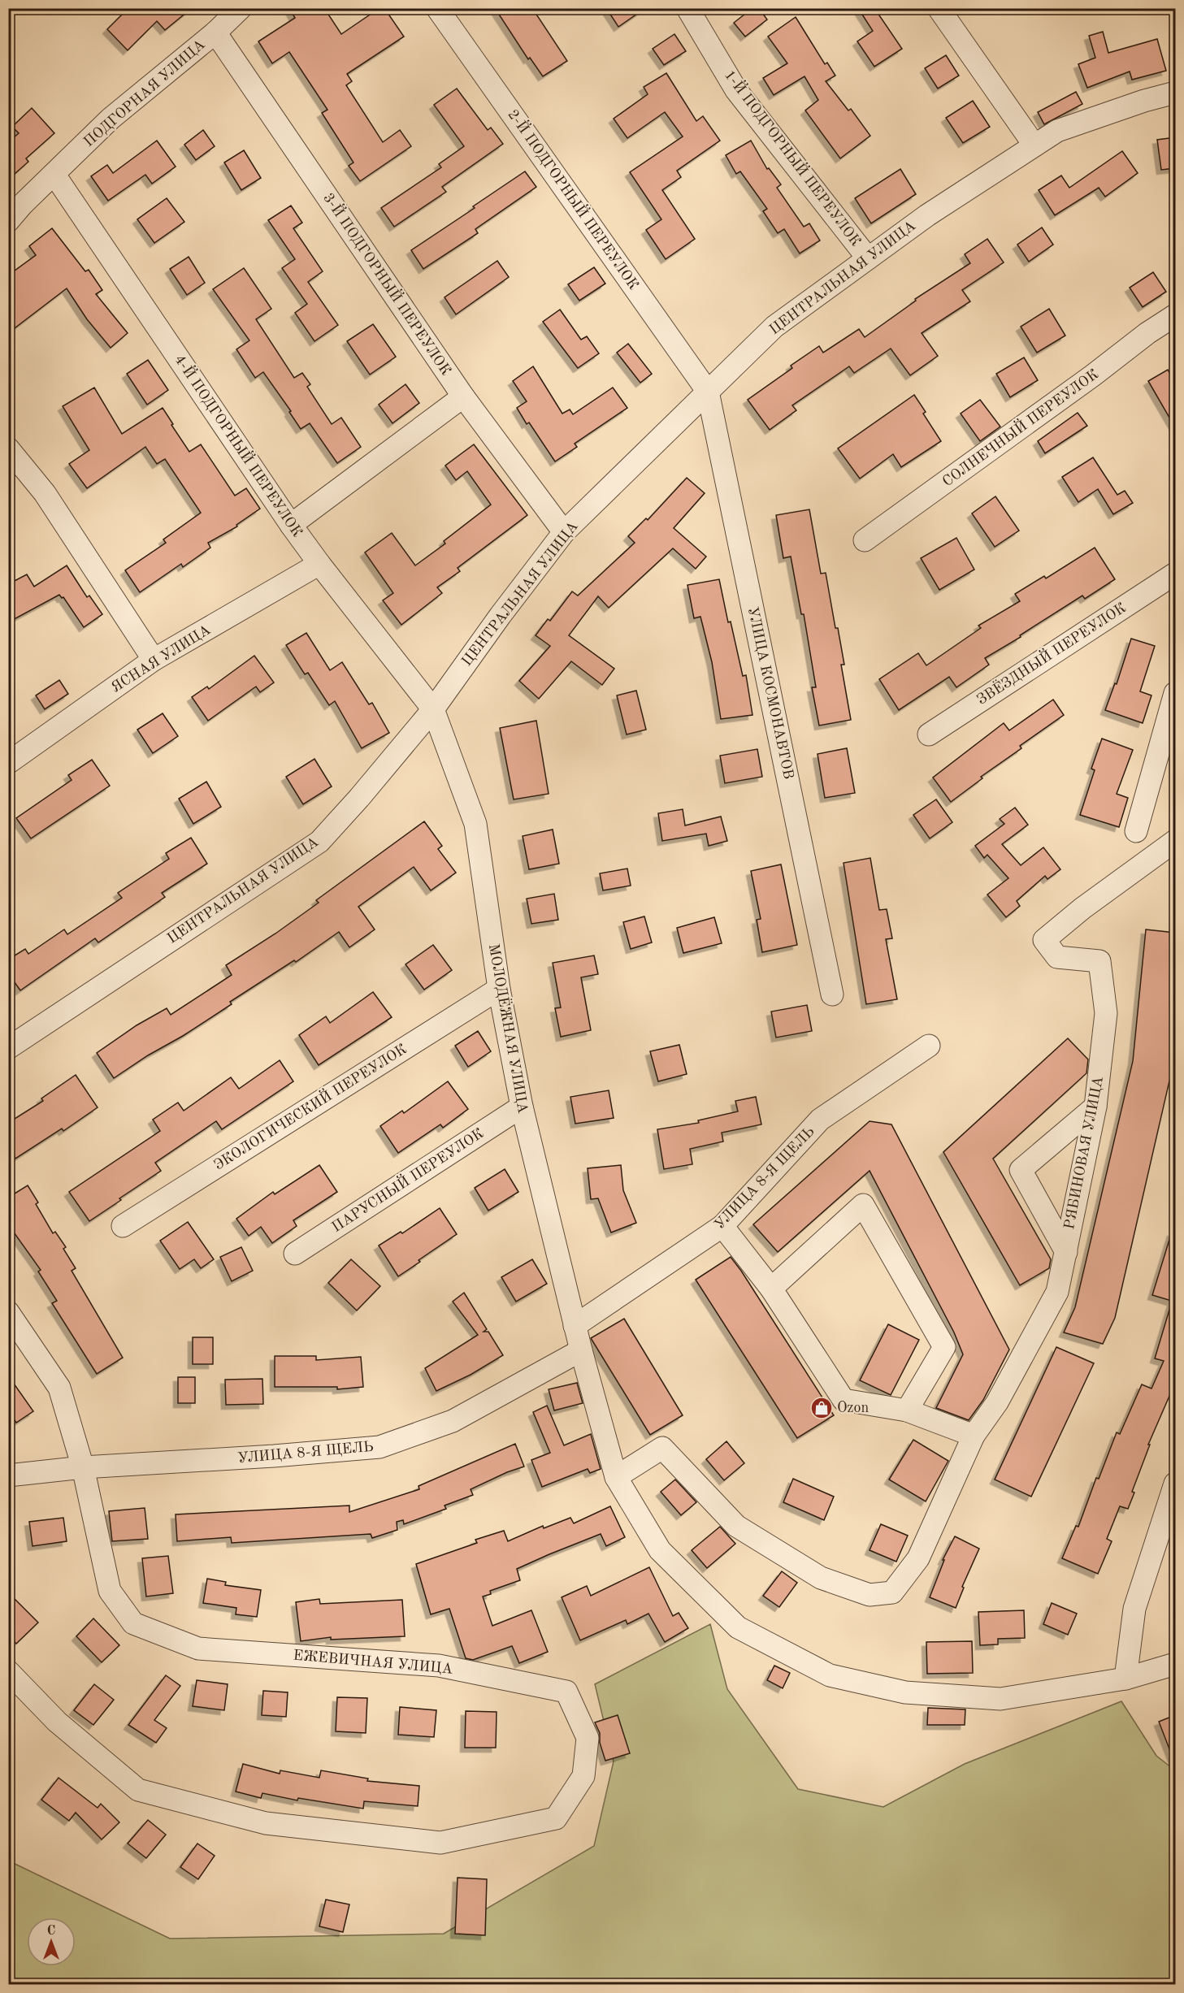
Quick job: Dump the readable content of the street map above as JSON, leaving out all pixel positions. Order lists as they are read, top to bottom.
{
  "streets": {
    "street": [
      "ПОДГОРНАЯ УЛИЦА",
      "1-Й ПОДГОРНЫЙ ПЕРЕУЛОК",
      "2-Й ПОДГОРНЫЙ ПЕРЕУЛОК",
      "ЦЕНТРАЛЬНАЯ УЛИЦА",
      "3-Й ПОДГОРНЫЙ ПЕРЕУЛОК",
      "СОЛНЕЧНЫЙ ПЕРЕУЛОК",
      "4-Й ПОДГОРНЫЙ ПЕРЕУЛОК",
      "ЗВЁЗДНЫЙ ПЕРЕУЛОК",
      "ЯСНАЯ УЛИЦА",
      "УЛИЦА КОСМОНАВТОВ",
      "МОЛОДЁЖНАЯ УЛИЦА",
      "ЭКОЛОГИЧЕСКИЙ ПЕРЕУЛОК",
      "РЯБИНОВАЯ УЛИЦА",
      "УЛИЦА 8-Я ЩЕЛЬ",
      "ПАРУСНЫЙ ПЕРЕУЛОК",
      "ЕЖЕВИЧНАЯ УЛИЦА"
    ]
  },
  "crossings": [
    ["ПОДГОРНАЯ УЛИЦА", "3-Й ПОДГОРНЫЙ ПЕРЕУЛОК"],
    ["ПОДГОРНАЯ УЛИЦА", "4-Й ПОДГОРНЫЙ ПЕРЕУЛОК"],
    ["1-Й ПОДГОРНЫЙ ПЕРЕУЛОК", "ЦЕНТРАЛЬНАЯ УЛИЦА"],
    ["2-Й ПОДГОРНЫЙ ПЕРЕУЛОК", "ЦЕНТРАЛЬНАЯ УЛИЦА"],
    ["2-Й ПОДГОРНЫЙ ПЕРЕУЛОК", "УЛИЦА КОСМОНАВТОВ"],
    ["ЦЕНТРАЛЬНАЯ УЛИЦА", "3-Й ПОДГОРНЫЙ ПЕРЕУЛОК"],
    ["ЦЕНТРАЛЬНАЯ УЛИЦА", "4-Й ПОДГОРНЫЙ ПЕРЕУЛОК"],
    ["ЦЕНТРАЛЬНАЯ УЛИЦА", "УЛИЦА КОСМОНАВТОВ"],
    ["ЦЕНТРАЛЬНАЯ УЛИЦА", "МОЛОДЁЖНАЯ УЛИЦА"],
    ["4-Й ПОДГОРНЫЙ ПЕРЕУЛОК", "ЯСНАЯ УЛИЦА"],
    ["4-Й ПОДГОРНЫЙ ПЕРЕУЛОК", "МОЛОДЁЖНАЯ УЛИЦА"],
    ["МОЛОДЁЖНАЯ УЛИЦА", "ЭКОЛОГИЧЕСКИЙ ПЕРЕУЛОК"],
    ["МОЛОДЁЖНАЯ УЛИЦА", "РЯБИНОВАЯ УЛИЦА"],
    ["МОЛОДЁЖНАЯ УЛИЦА", "УЛИЦА 8-Я ЩЕЛЬ"],
    ["МОЛОДЁЖНАЯ УЛИЦА", "ПАРУСНЫЙ ПЕРЕУЛОК"],
    ["УЛИЦА 8-Я ЩЕЛЬ", "ЕЖЕВИЧНАЯ УЛИЦА"]
  ],
  "places": {
    "shop": ["Ozon"]
  },
  "north": "top"
}
